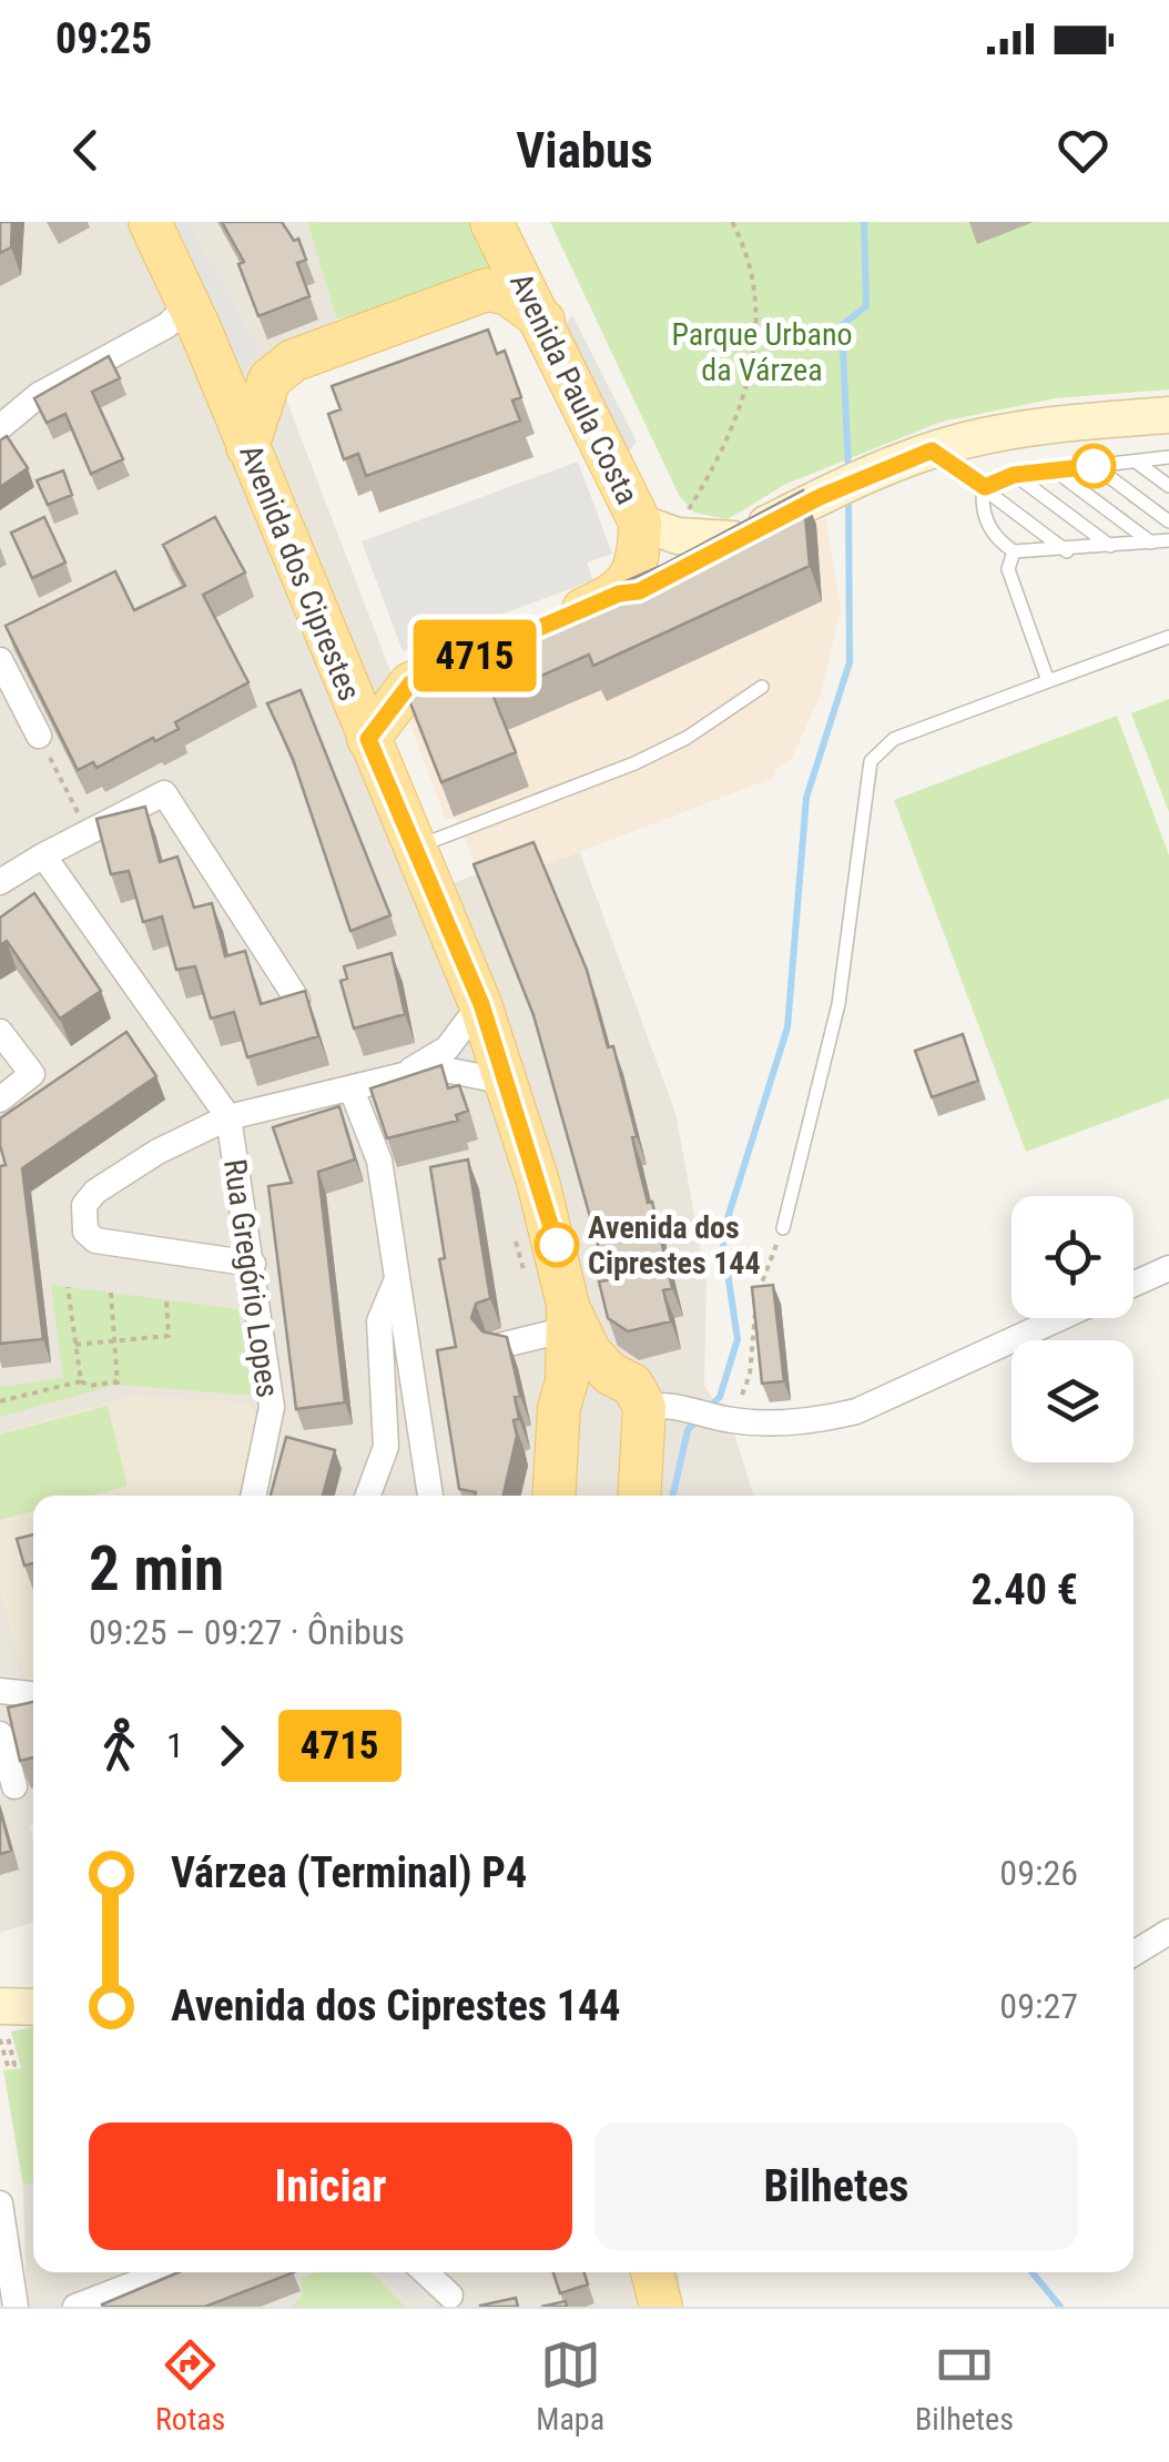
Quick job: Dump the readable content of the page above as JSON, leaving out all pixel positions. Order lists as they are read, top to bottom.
{
  "streets": {
    "main road": ["Avenida Paula Costa", "Avenida dos Ciprestes"],
    "street": ["Rua Gregório Lopes"]
  },
  "parks": ["Parque Urbano da Várzea"],
  "places": ["Avenida dos Ciprestes 144"],
  "lines": ["bus line 4715"],
  "page": {
    "status": "09:25",
    "header": "Viabus",
    "on_map": "4715",
    "heading": ["2 min", "09:25 – 09:27 · Ônibus", "2.40 €"],
    "legs": ["1", "4715"],
    "list": [
      {
        "name": "Várzea (Terminal) P4",
        "value": "09:26"
      },
      {
        "name": "Avenida dos Ciprestes 144",
        "value": "09:27"
      }
    ],
    "buttons": ["Iniciar", "Bilhetes"],
    "tabs": ["Rotas", "Mapa", "Bilhetes"]
  }
}
